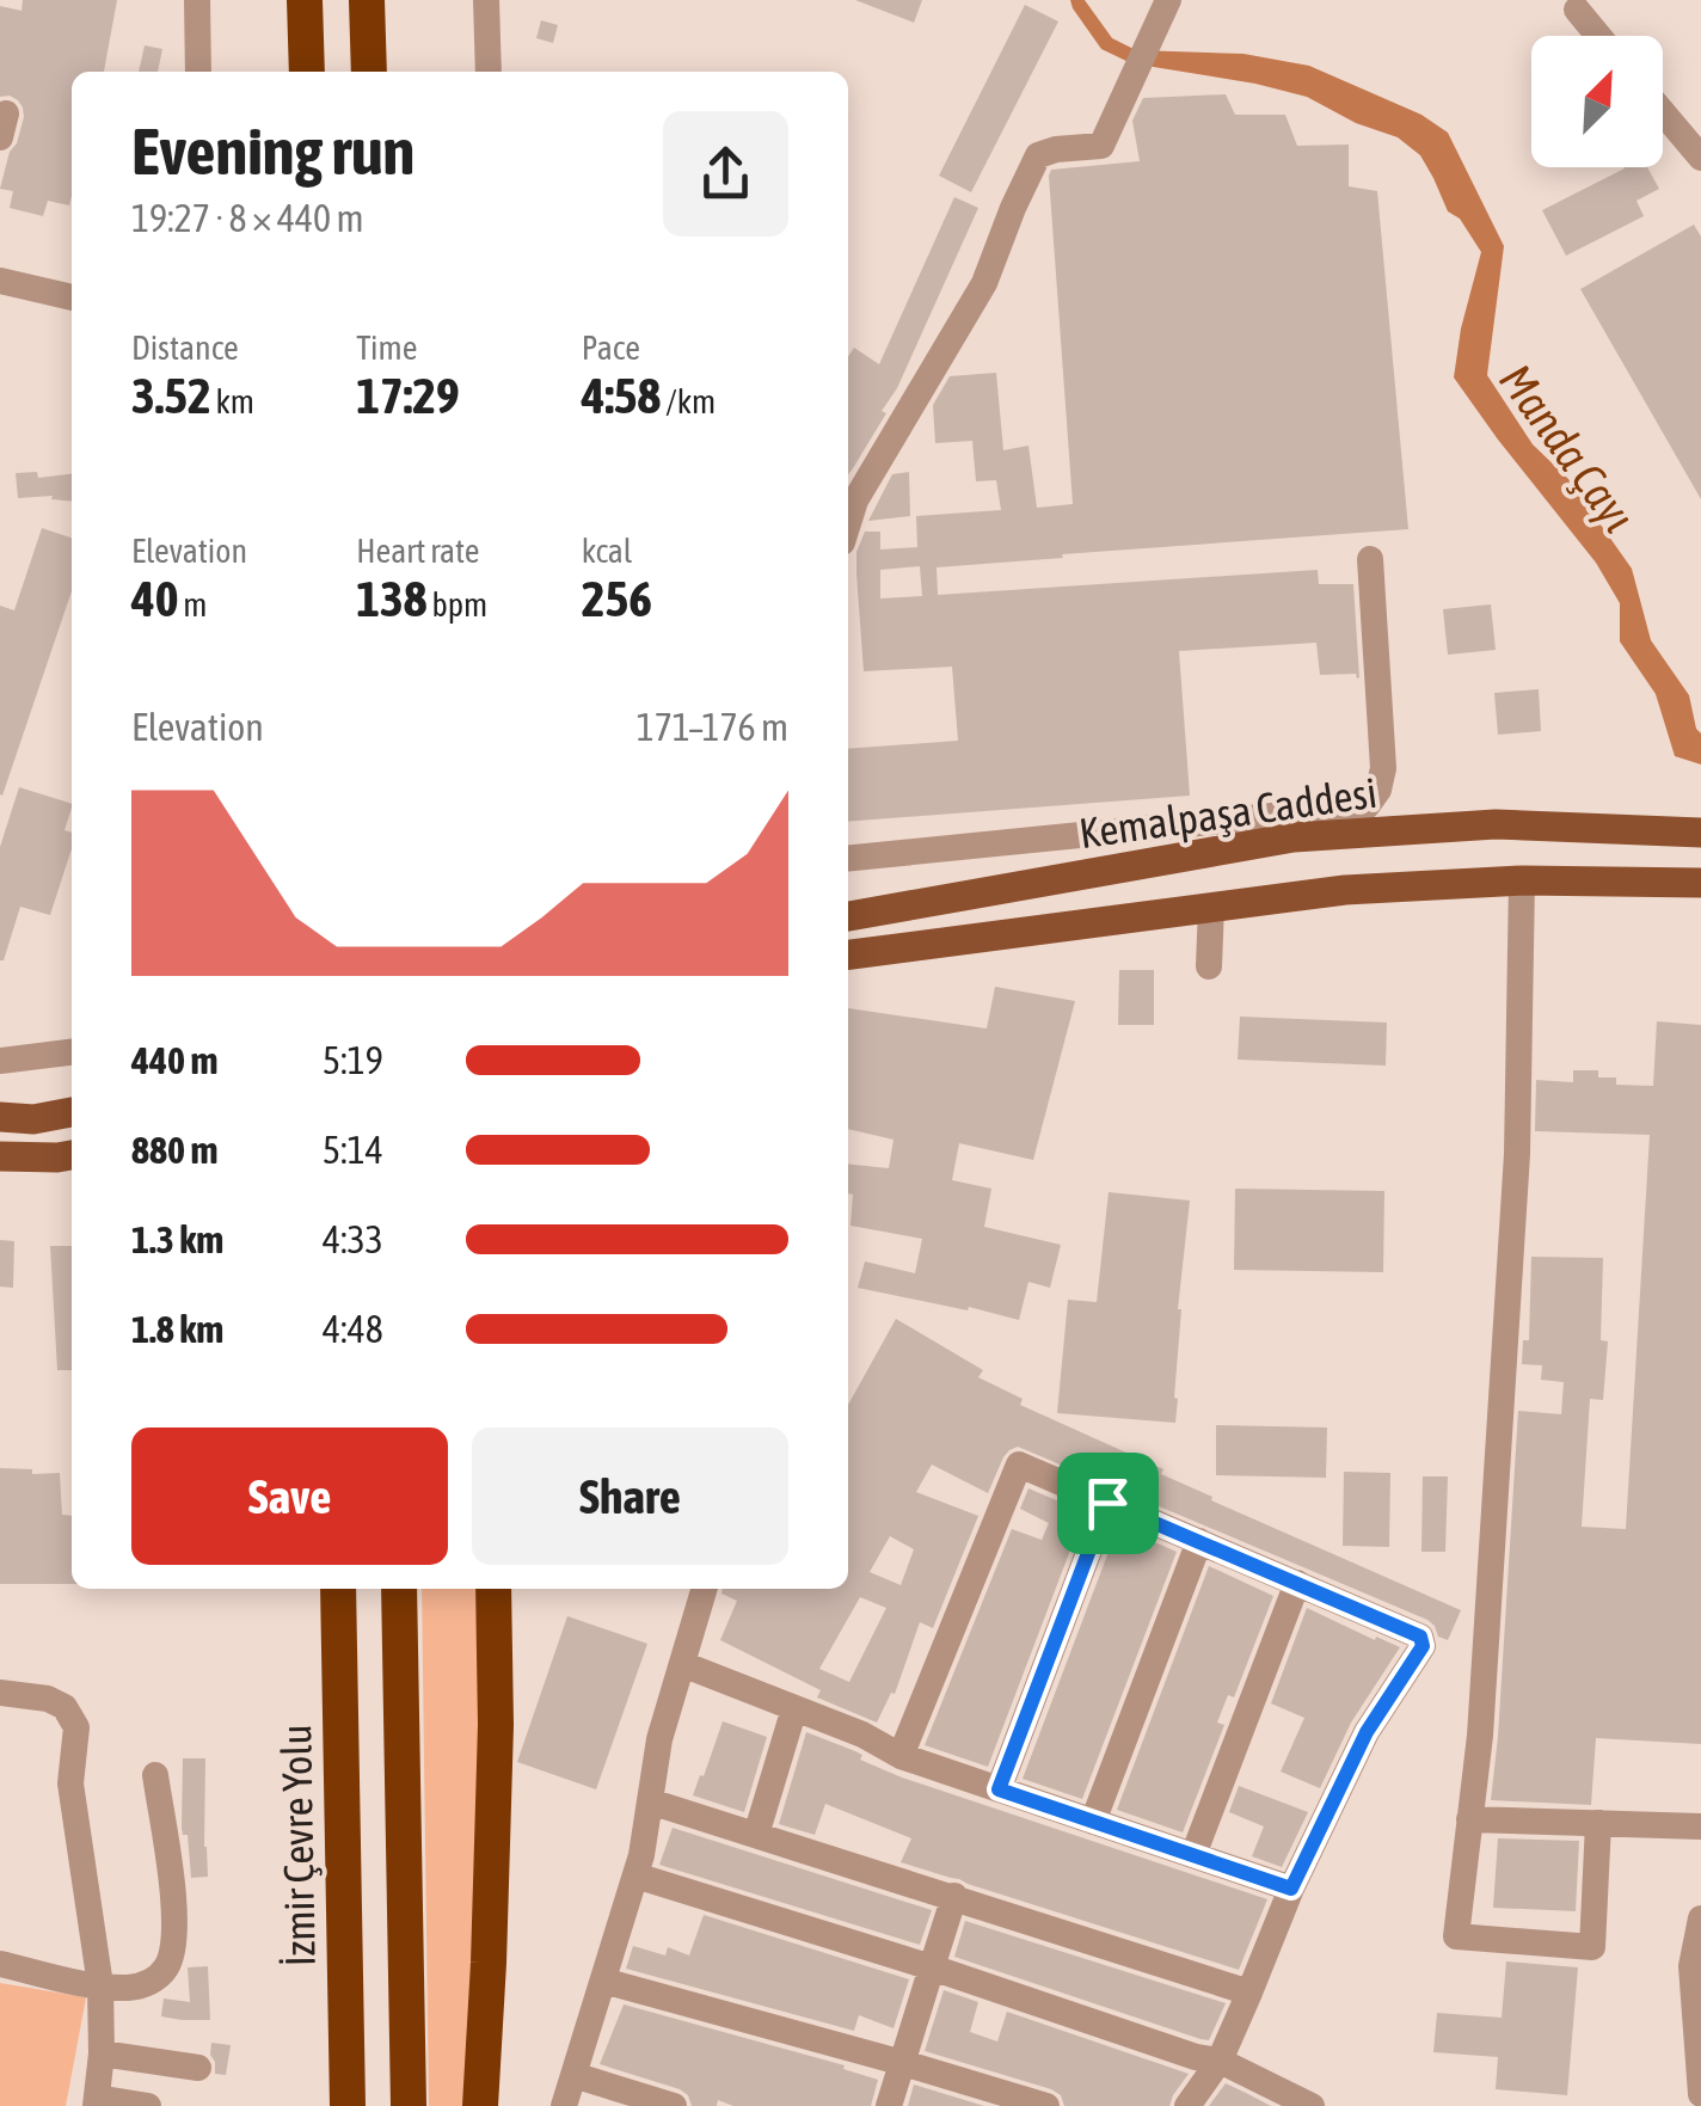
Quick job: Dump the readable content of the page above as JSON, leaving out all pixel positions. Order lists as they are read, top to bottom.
{
  "streets": {
    "highway": ["İzmir Çevre Yolu"],
    "main road": ["Kemalpaşa Caddesi"]
  },
  "water": ["Manda Çayı"],
  "north": "top right",
  "page": {
    "heading": ["Evening run", "19:27 · 8 × 440 m"],
    "stats": [
      ["Distance", "3.52 km"],
      ["Time", "17:29"],
      ["Pace", "4:58 /km"],
      ["Elevation", "40 m"],
      ["Heart rate", "138 bpm"],
      ["kcal", "256"]
    ],
    "chart": ["Elevation", "171–176 m"],
    "list": [
      {
        "name": "440 m",
        "note": "5:19"
      },
      {
        "name": "880 m",
        "note": "5:14"
      },
      {
        "name": "1.3 km",
        "note": "4:33"
      },
      {
        "name": "1.8 km",
        "note": "4:48"
      }
    ],
    "buttons": ["Save", "Share"]
  }
}
